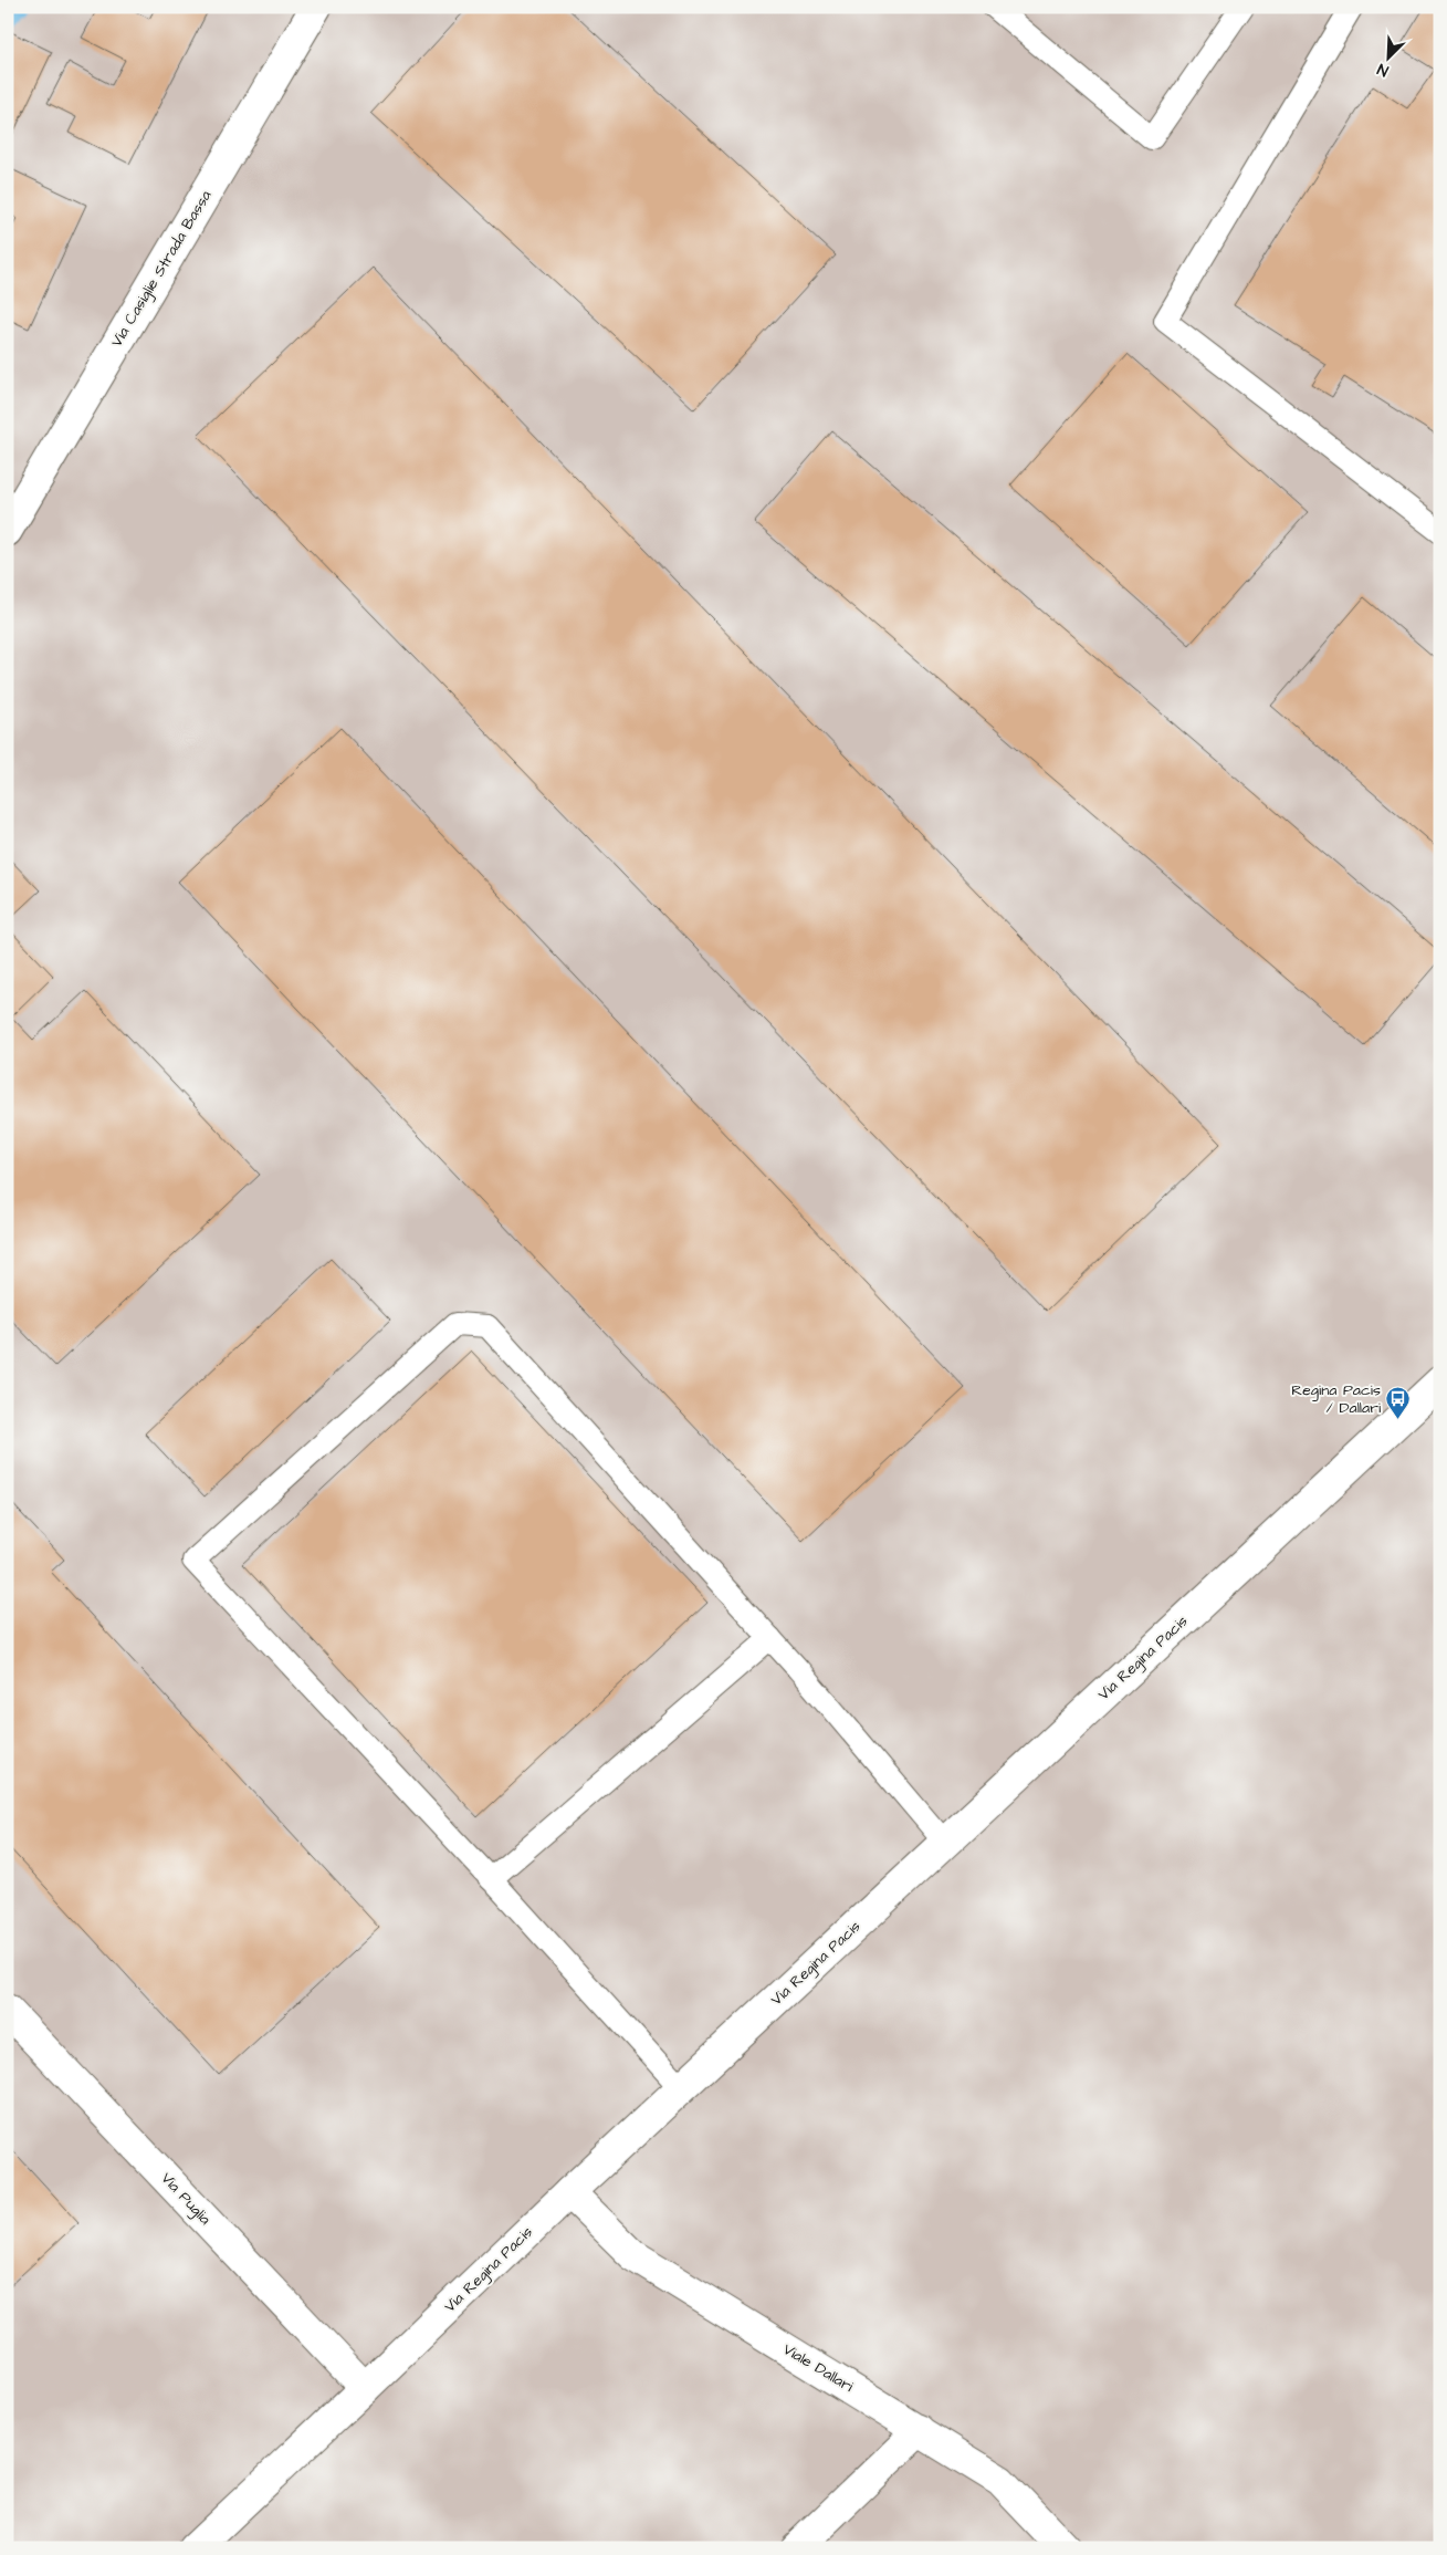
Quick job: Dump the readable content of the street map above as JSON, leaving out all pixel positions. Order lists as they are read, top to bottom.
{
  "streets": {
    "street": [
      "Via Casiglie Strada Bassa",
      "Via Regina Pacis",
      "Via Puglia",
      "Viale Dallari"
    ]
  },
  "crossings": [
    ["Via Regina Pacis", "Via Puglia"],
    ["Via Regina Pacis", "Viale Dallari"]
  ],
  "places": {
    "bus stop": ["Regina Pacis / Dallari"]
  },
  "north": "bottom left"
}
